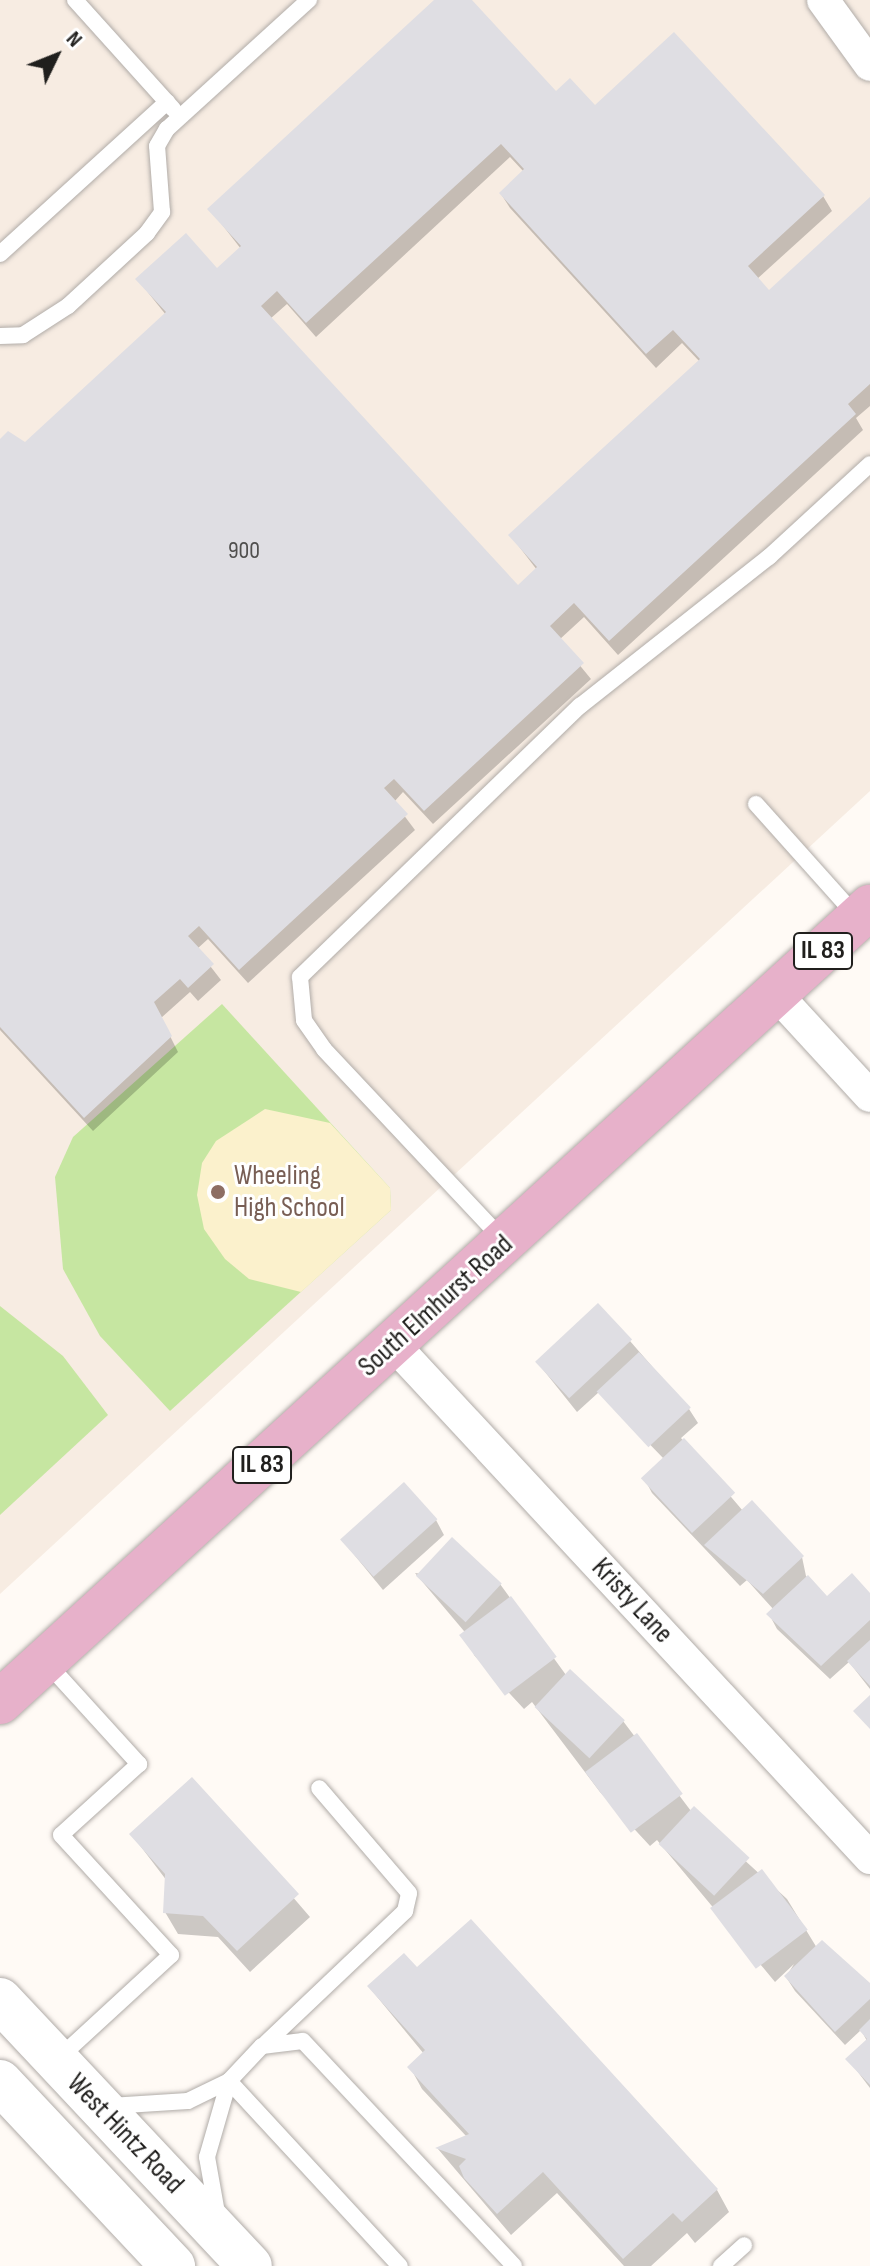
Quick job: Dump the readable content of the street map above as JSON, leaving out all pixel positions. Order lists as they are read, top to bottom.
{
  "streets": {
    "main road": ["IL 83", "South Elmhurst Road", "West Hintz Road"],
    "street": ["Kristy Lane"]
  },
  "crossings": [
    ["South Elmhurst Road", "Kristy Lane"]
  ],
  "places": ["Wheeling High School"],
  "house_numbers": ["900"],
  "north": "top right"
}
